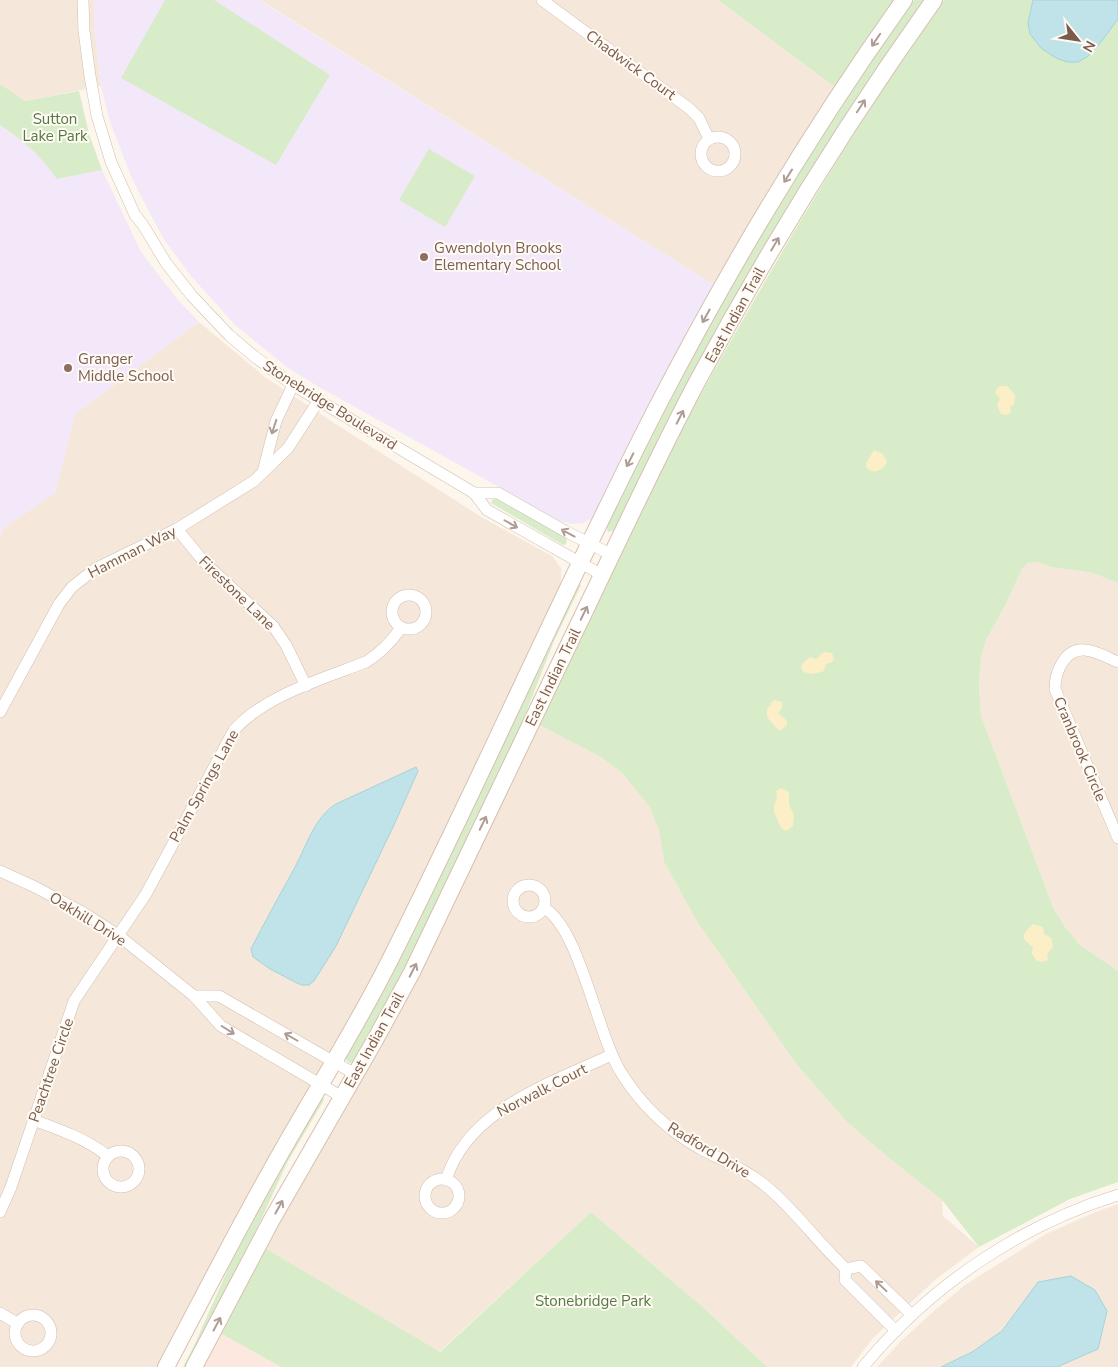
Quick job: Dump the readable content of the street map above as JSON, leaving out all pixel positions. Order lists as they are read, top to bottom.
{
  "streets": {
    "main road": ["East Indian Trail"],
    "street": [
      "Chadwick Court",
      "Stonebridge Boulevard",
      "Hamman Way",
      "Firestone Lane",
      "Cranbrook Circle",
      "Palm Springs Lane",
      "Oakhill Drive",
      "Peachtree Circle",
      "Norwalk Court",
      "Radford Drive"
    ]
  },
  "crossings": [
    ["East Indian Trail", "Stonebridge Boulevard"],
    ["East Indian Trail", "Oakhill Drive"],
    ["Stonebridge Boulevard", "Hamman Way"],
    ["Hamman Way", "Firestone Lane"],
    ["Firestone Lane", "Palm Springs Lane"],
    ["Palm Springs Lane", "Oakhill Drive"],
    ["Palm Springs Lane", "Peachtree Circle"],
    ["Oakhill Drive", "Peachtree Circle"],
    ["Norwalk Court", "Radford Drive"]
  ],
  "parks": ["Sutton Lake Park", "Stonebridge Park"],
  "places": ["Gwendolyn Brooks Elementary School", "Granger Middle School"],
  "north": "bottom right"
}
